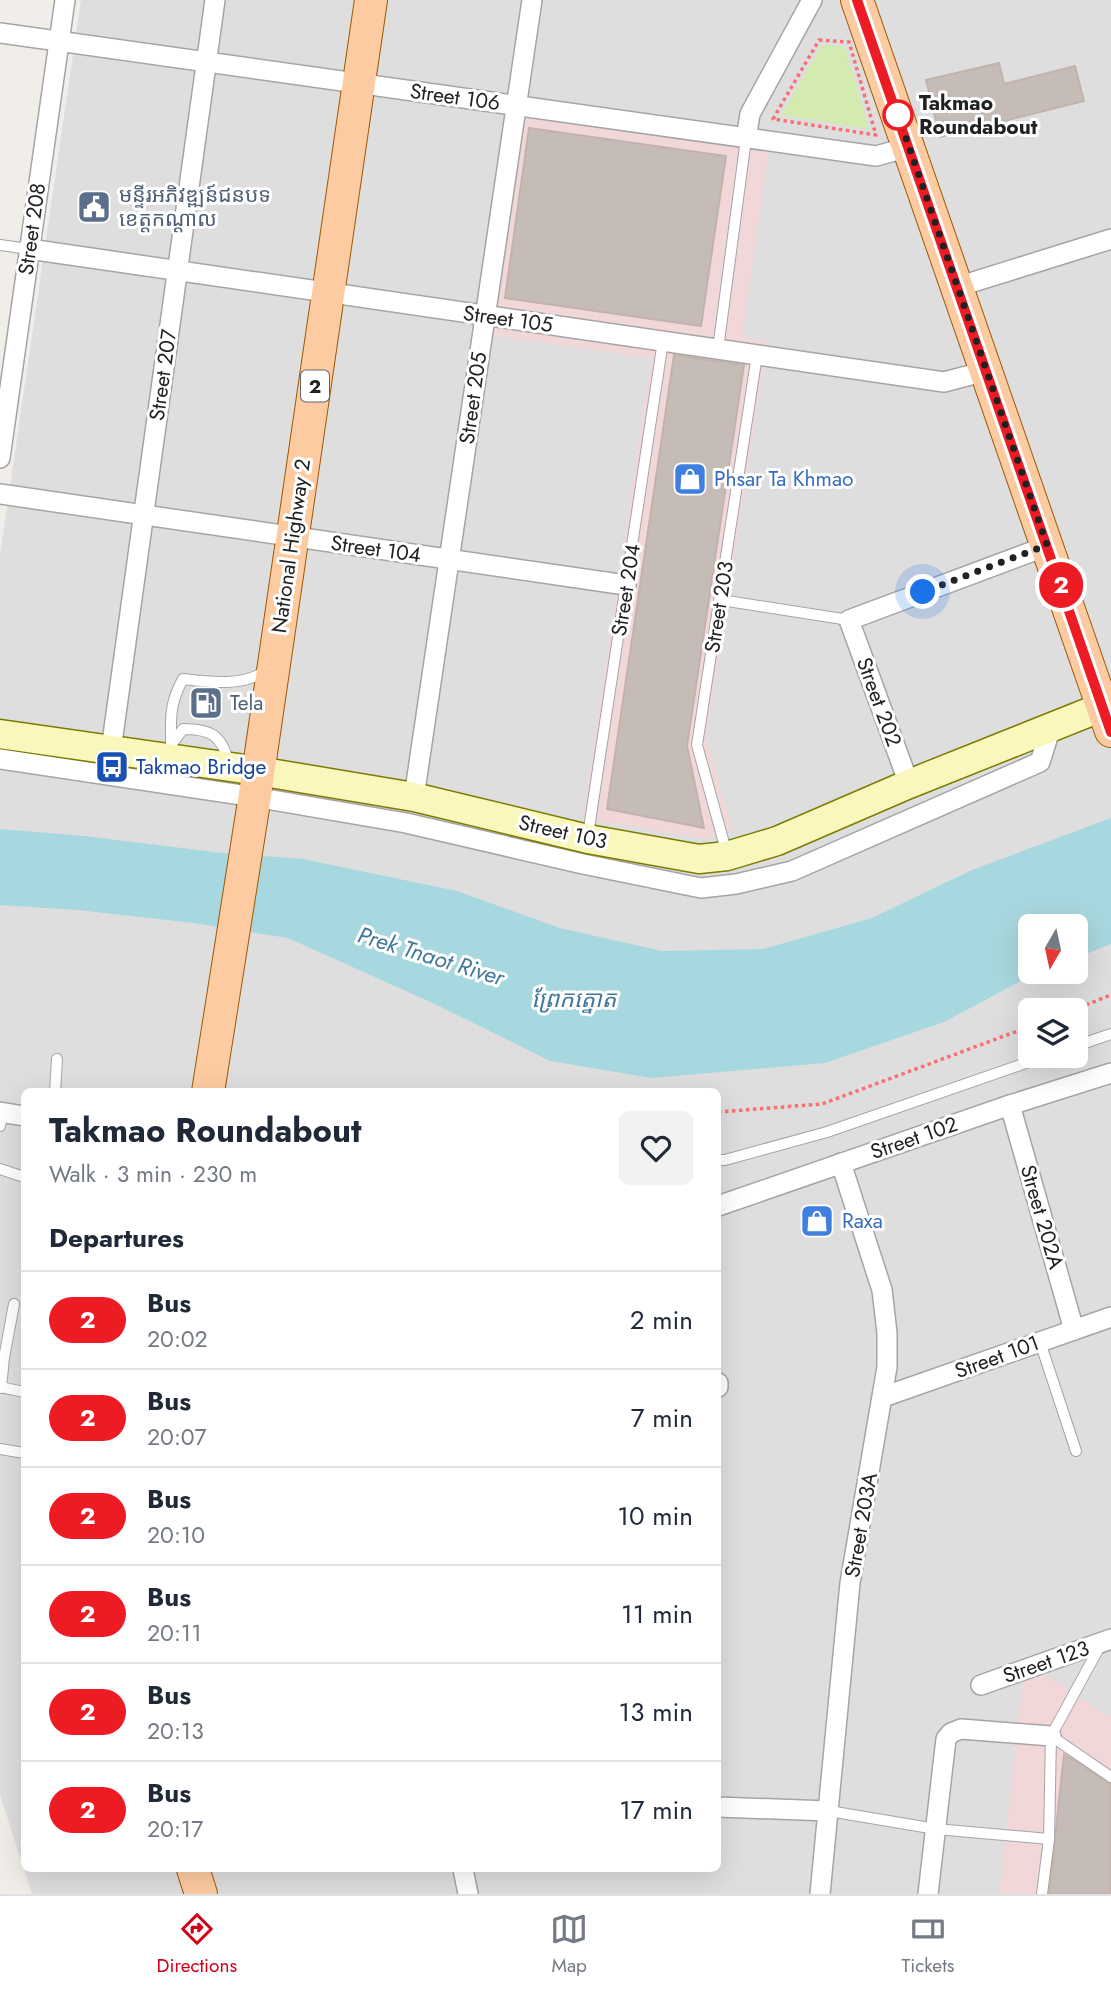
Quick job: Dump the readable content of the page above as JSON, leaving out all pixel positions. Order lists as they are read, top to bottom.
{
  "streets": {
    "main road": ["2", "National Highway 2"],
    "street": [
      "Street 106",
      "Street 208",
      "Street 105",
      "Street 207",
      "Street 205",
      "Street 104",
      "Street 202",
      "Street 103",
      "Street 102",
      "Street 202A",
      "Street 101",
      "Street 203A",
      "Street 123"
    ],
    "lane": ["Street 204", "Street 203"]
  },
  "crossings": [
    ["Street 106", "Street 208"],
    ["Street 106", "Street 207"],
    ["Street 106", "Street 205"],
    ["Street 106", "National Highway 2"],
    ["Street 208", "Street 105"],
    ["Street 105", "Street 207"],
    ["Street 105", "Street 205"],
    ["Street 105", "National Highway 2"],
    ["Street 105", "Street 204"],
    ["Street 105", "Street 203"],
    ["Street 207", "Street 104"],
    ["Street 207", "Street 103"],
    ["Street 205", "Street 104"],
    ["Street 205", "Street 103"],
    ["National Highway 2", "Street 104"],
    ["National Highway 2", "Street 103"],
    ["Street 104", "Street 204"],
    ["Street 204", "Street 103"],
    ["Street 203", "Street 103"],
    ["Street 202", "Street 103"],
    ["Street 102", "Street 202A"],
    ["Street 102", "Street 203A"],
    ["Street 202A", "Street 101"],
    ["Street 101", "Street 203A"]
  ],
  "water": ["Prek Tnaot River", "ព្រែកត្នោត"],
  "places": {
    "other": ["Takmao Roundabout"],
    "public building": ["មន្ទីរអភិវឌ្ឍន៍ជនបទ ខេត្តកណ្តាល"],
    "shop": ["Phsar Ta Khmao", "Raxa"],
    "fuel station": ["Tela"],
    "bus stop": ["Takmao Bridge"]
  },
  "lines": ["bus line 2"],
  "north": "bottom",
  "page": {
    "on_map": "2",
    "heading": [
      ["Takmao Roundabout", "Walk · 3 min · 230 m"],
      "Departures"
    ],
    "list": [
      {
        "mark": "2",
        "name": "Bus",
        "note": "20:02",
        "value": "2 min"
      },
      {
        "mark": "2",
        "name": "Bus",
        "note": "20:07",
        "value": "7 min"
      },
      {
        "mark": "2",
        "name": "Bus",
        "note": "20:10",
        "value": "10 min"
      },
      {
        "mark": "2",
        "name": "Bus",
        "note": "20:11",
        "value": "11 min"
      },
      {
        "mark": "2",
        "name": "Bus",
        "note": "20:13",
        "value": "13 min"
      },
      {
        "mark": "2",
        "name": "Bus",
        "note": "20:17",
        "value": "17 min"
      }
    ],
    "tabs": ["Directions", "Map", "Tickets"]
  }
}
